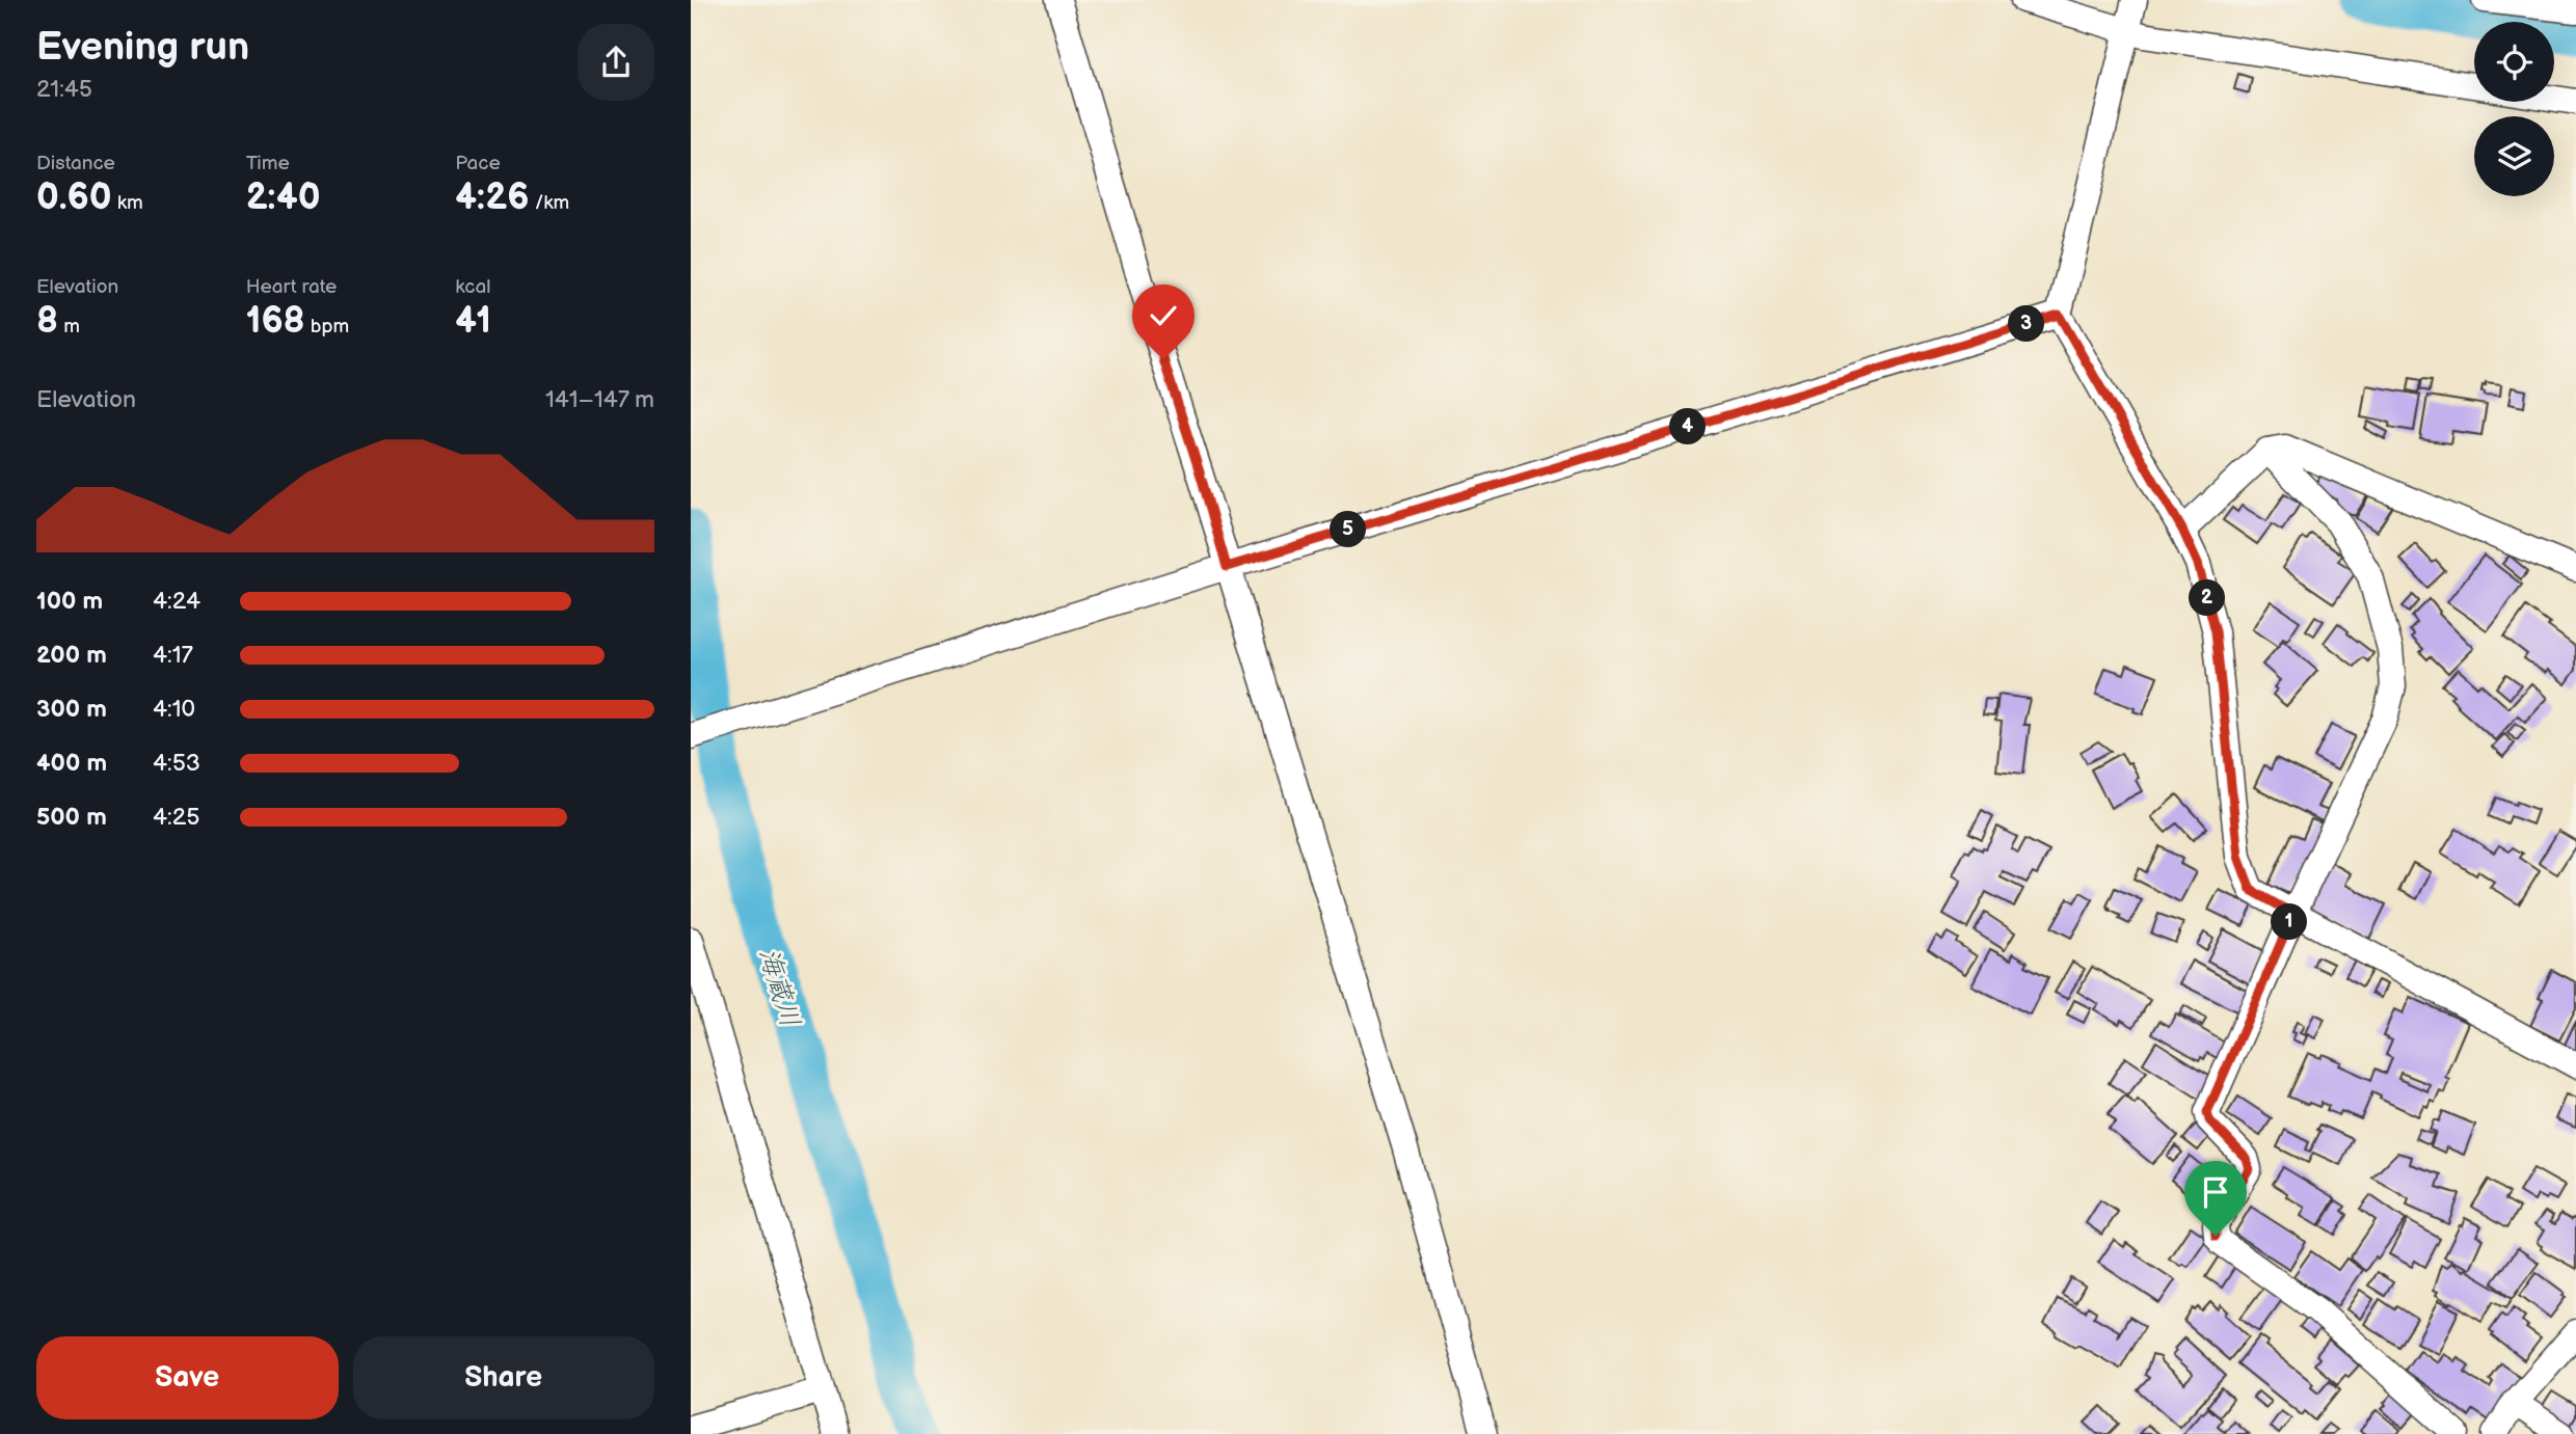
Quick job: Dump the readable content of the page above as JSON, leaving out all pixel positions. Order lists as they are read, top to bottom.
{
  "water": ["海蔵川"],
  "page": {
    "heading": ["Evening run", "21:45"],
    "stats": [
      ["Distance", "0.60 km"],
      ["Time", "2:40"],
      ["Pace", "4:26 /km"],
      ["Elevation", "8 m"],
      ["Heart rate", "168 bpm"],
      ["kcal", "41"]
    ],
    "pins": [
      "3",
      "4",
      "5",
      "2",
      "1"
    ],
    "chart": ["Elevation", "141–147 m"],
    "list": [
      {
        "name": "100 m",
        "note": "4:24"
      },
      {
        "name": "200 m",
        "note": "4:17"
      },
      {
        "name": "300 m",
        "note": "4:10"
      },
      {
        "name": "400 m",
        "note": "4:53"
      },
      {
        "name": "500 m",
        "note": "4:25"
      }
    ],
    "buttons": ["Save", "Share"]
  }
}
